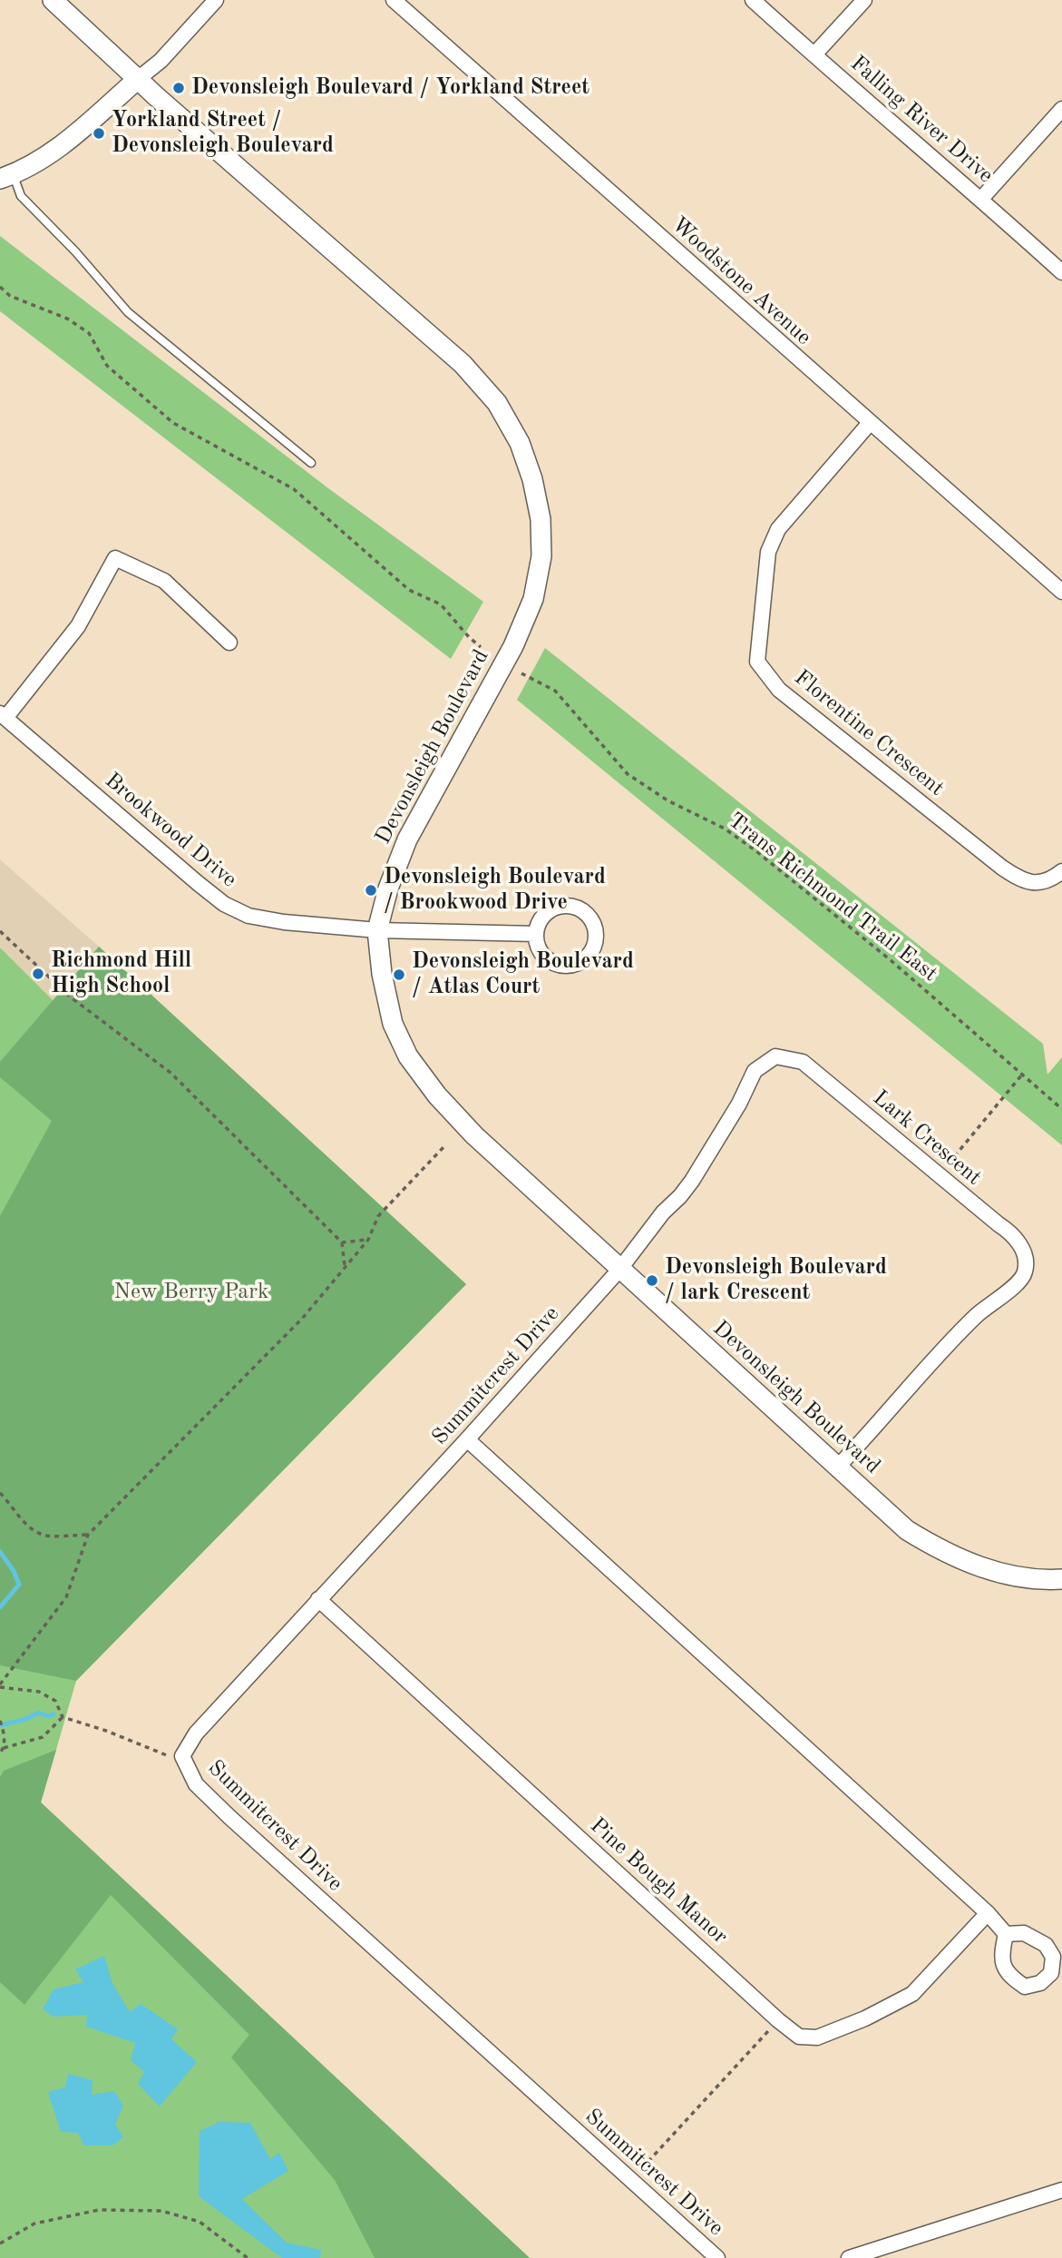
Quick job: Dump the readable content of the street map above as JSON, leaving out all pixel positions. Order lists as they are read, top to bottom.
{
  "streets": {
    "street": [
      "Falling River Drive",
      "Woodstone Avenue",
      "Florentine Crescent",
      "Devonsleigh Boulevard",
      "Brookwood Drive",
      "Lark Crescent",
      "Summitcrest Drive",
      "Pine Bough Manor"
    ],
    "path": ["Trans Richmond Trail East"]
  },
  "crossings": [
    ["Woodstone Avenue", "Florentine Crescent"],
    ["Devonsleigh Boulevard", "Brookwood Drive"],
    ["Devonsleigh Boulevard", "Lark Crescent"],
    ["Devonsleigh Boulevard", "Summitcrest Drive"],
    ["Lark Crescent", "Summitcrest Drive"],
    ["Summitcrest Drive", "Pine Bough Manor"]
  ],
  "parks": ["New Berry Park"],
  "places": [
    "Devonsleigh Boulevard / Yorkland Street",
    "Yorkland Street / Devonsleigh Boulevard",
    "Devonsleigh Boulevard / Brookwood Drive",
    "Richmond Hill High School",
    "Devonsleigh Boulevard / Atlas Court",
    "Devonsleigh Boulevard / lark Crescent"
  ]
}
